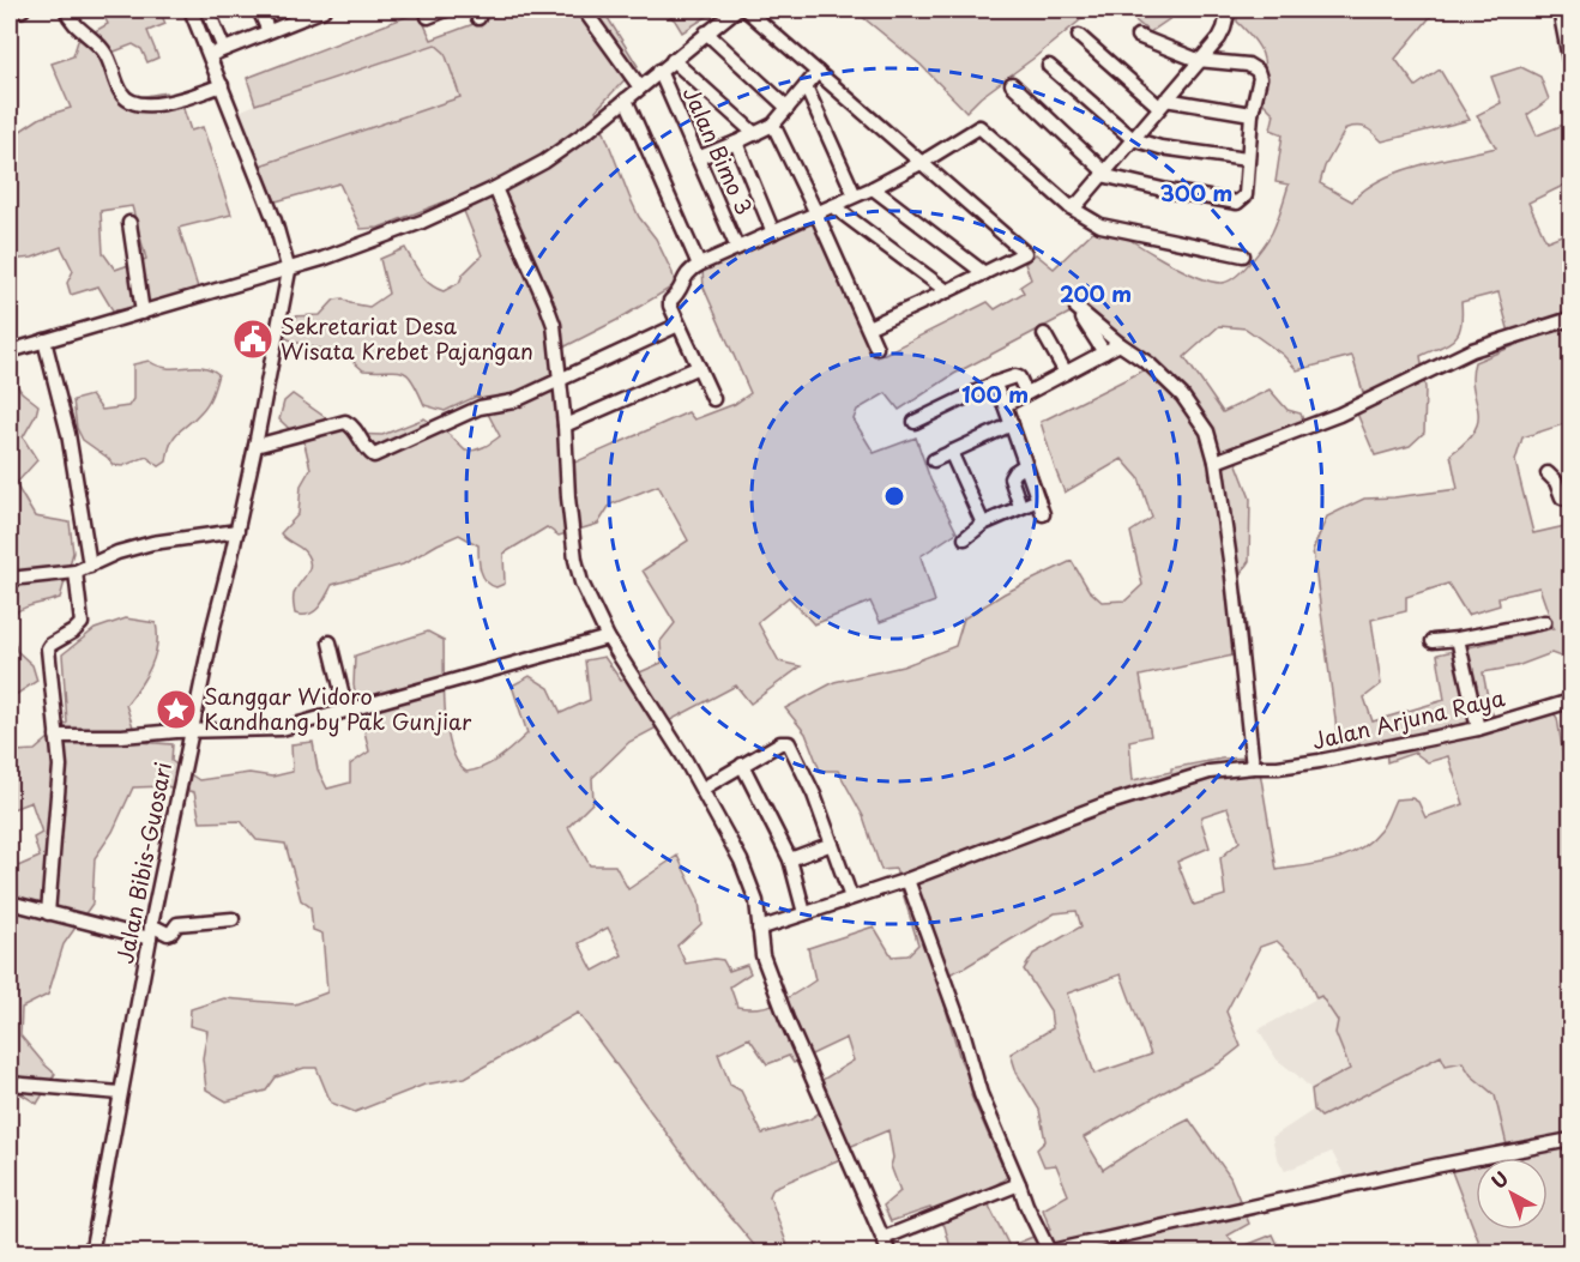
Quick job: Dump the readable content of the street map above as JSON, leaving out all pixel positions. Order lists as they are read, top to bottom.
{
  "streets": {
    "street": ["Jalan Bimo 3", "Jalan Arjuna Raya", "Jalan Bibis-Guosari"]
  },
  "places": {
    "public building": ["Sekretariat Desa Wisata Krebet Pajangan"],
    "place": ["Sanggar Widoro Kandhang by Pak Gunjiar"]
  },
  "north": "top left",
  "rings": ["300 m", "200 m", "100 m"]
}
